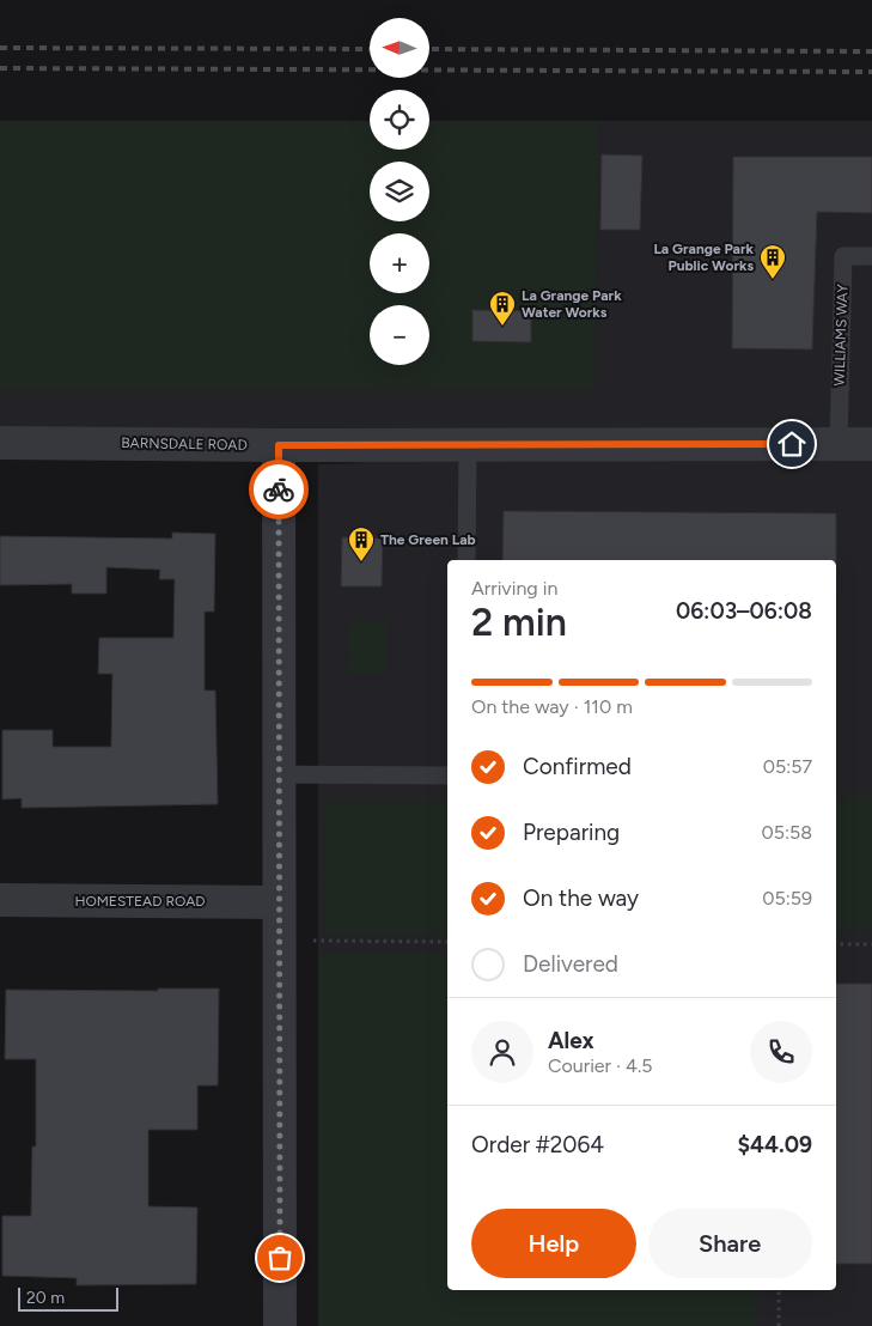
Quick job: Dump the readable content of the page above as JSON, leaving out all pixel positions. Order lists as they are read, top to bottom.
{
  "streets": {
    "street": ["BARNSDALE ROAD", "HOMESTEAD ROAD"],
    "lane": ["WILLIAMS WAY"]
  },
  "crossings": [
    ["WILLIAMS WAY", "BARNSDALE ROAD"]
  ],
  "places": {
    "building": ["La Grange Park Public Works", "La Grange Park Water Works", "The Green Lab"]
  },
  "scale_bar": "20 m",
  "north": "left",
  "page": {
    "map_buttons": ["+", "−"],
    "heading": ["2 min", "Arriving in", "06:03–06:08"],
    "panel": [
      "Alex",
      "Courier · 4.5",
      "Order #2064",
      "$44.09"
    ],
    "bar": "On the way · 110 m",
    "list": [
      ["Confirmed", "05:57"],
      ["Preparing", "05:58"],
      ["On the way", "05:59"],
      "Delivered"
    ],
    "buttons": ["Help", "Share"],
    "scale": "20 m"
  }
}
